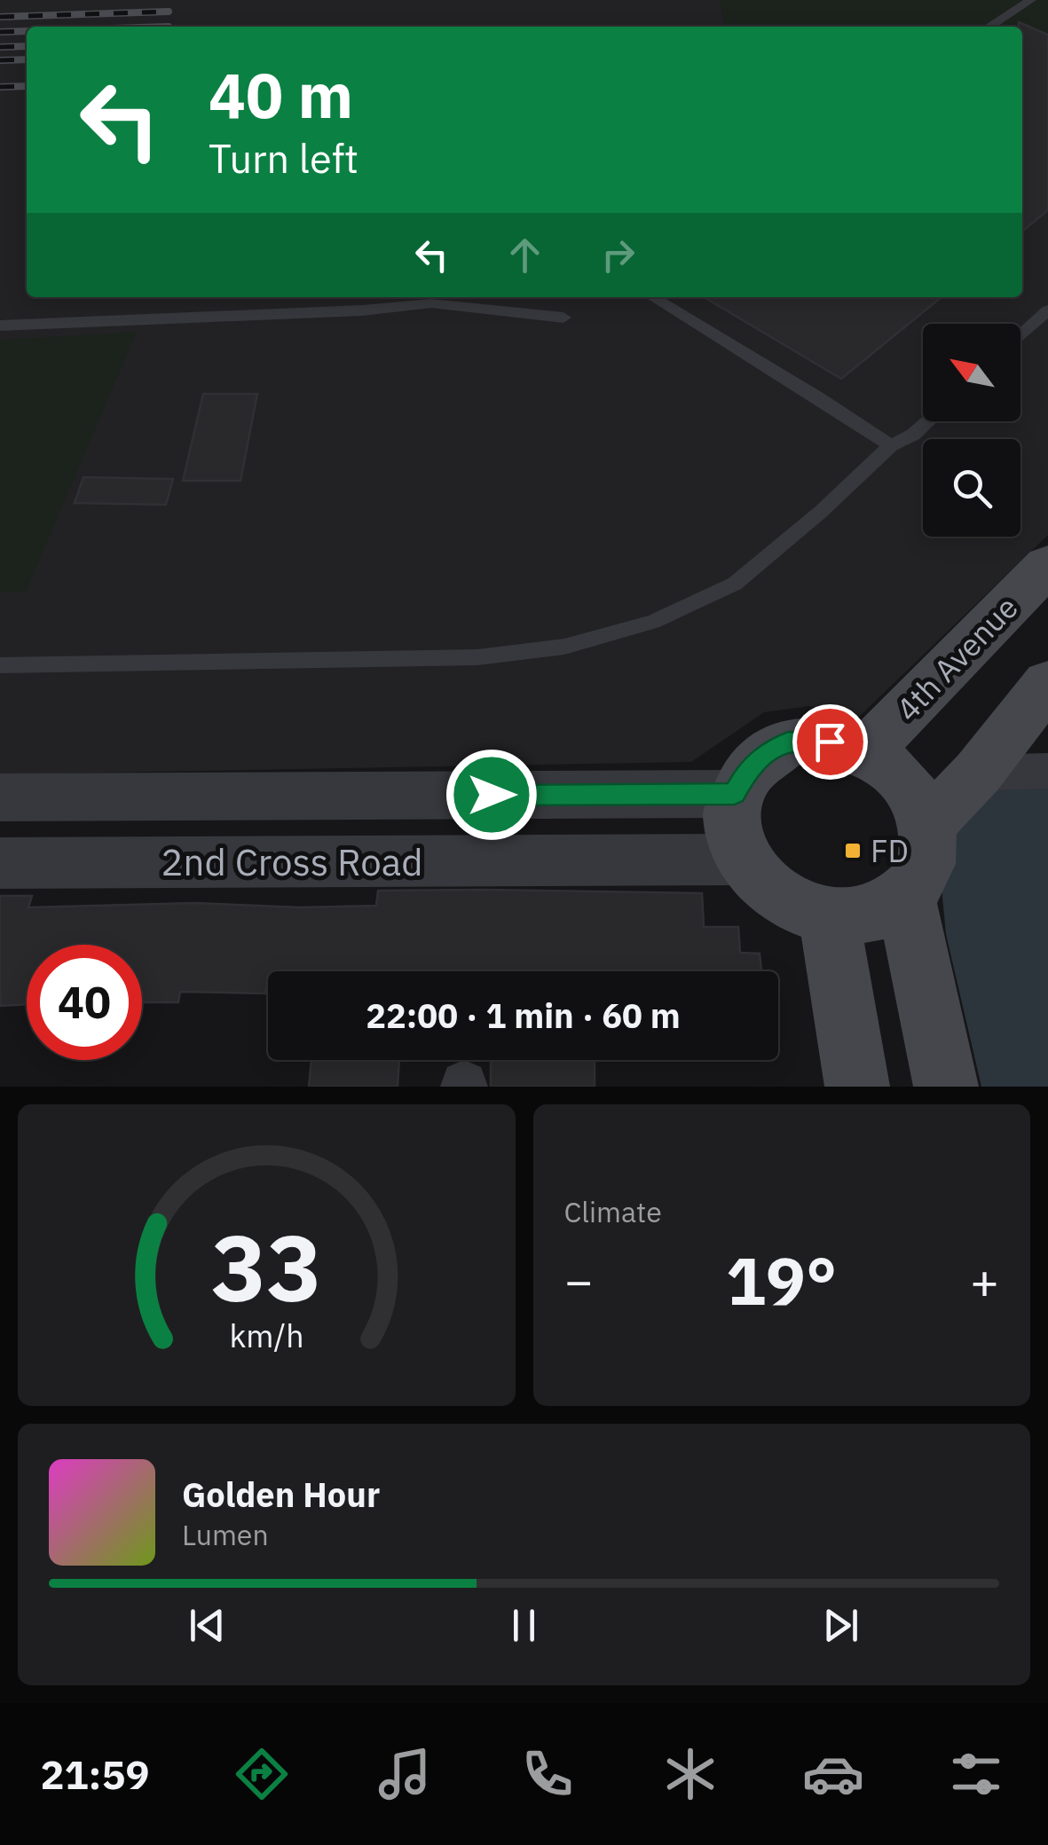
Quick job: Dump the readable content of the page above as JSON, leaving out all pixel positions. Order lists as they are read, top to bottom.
{
  "streets": {
    "main road": ["4th Avenue"],
    "street": ["2nd Cross Road"]
  },
  "crossings": [
    ["4th Avenue", "2nd Cross Road"]
  ],
  "places": {
    "transit": ["FD"]
  },
  "north": "top left",
  "page": {
    "turn": ["40 m", "Turn left"],
    "limit": "40",
    "trip": "22:00 · 1 min · 60 m",
    "tile": "Climate",
    "heat": ["−", "19°", "+"],
    "song": ["Golden Hour", "Lumen"],
    "tabs": "21:59",
    "gauge": ["33", "km/h"]
  }
}
